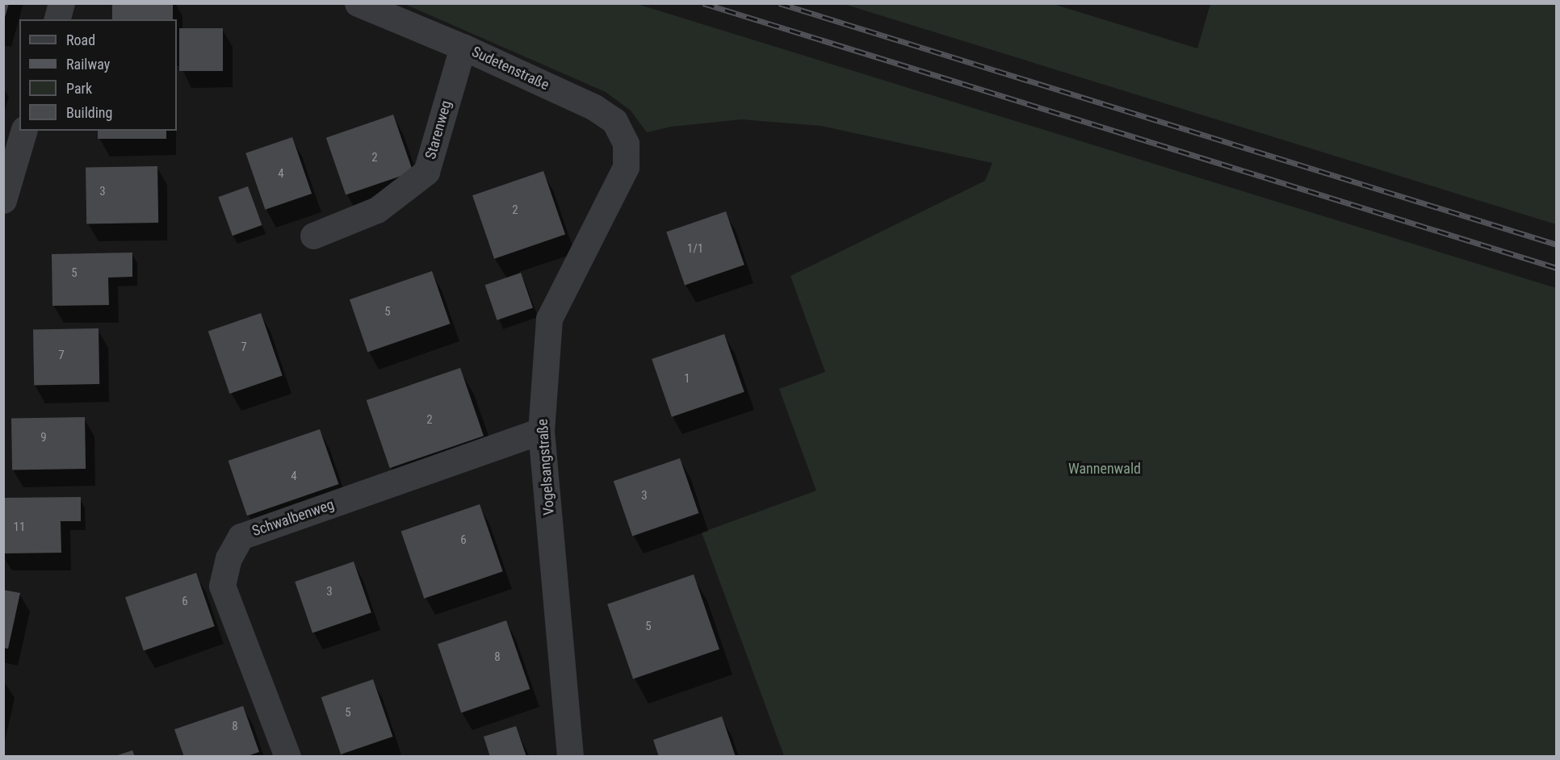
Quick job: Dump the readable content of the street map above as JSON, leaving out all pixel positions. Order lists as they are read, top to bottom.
{
  "streets": {
    "street": [
      "Sudetenstraße",
      "Starenweg",
      "Vogelsangstraße",
      "Schwalbenweg"
    ]
  },
  "crossings": [
    ["Sudetenstraße", "Starenweg"],
    ["Sudetenstraße", "Vogelsangstraße"],
    ["Vogelsangstraße", "Schwalbenweg"]
  ],
  "parks": ["Wannenwald"],
  "house_numbers": [
    "2",
    "4",
    "3",
    "2",
    "1/1",
    "5",
    "5",
    "7",
    "7",
    "1",
    "2",
    "9",
    "4",
    "3",
    "11",
    "6",
    "3",
    "6",
    "5",
    "8",
    "5",
    "8"
  ],
  "legend": [
    "Road",
    "Railway",
    "Park",
    "Building"
  ]
}
